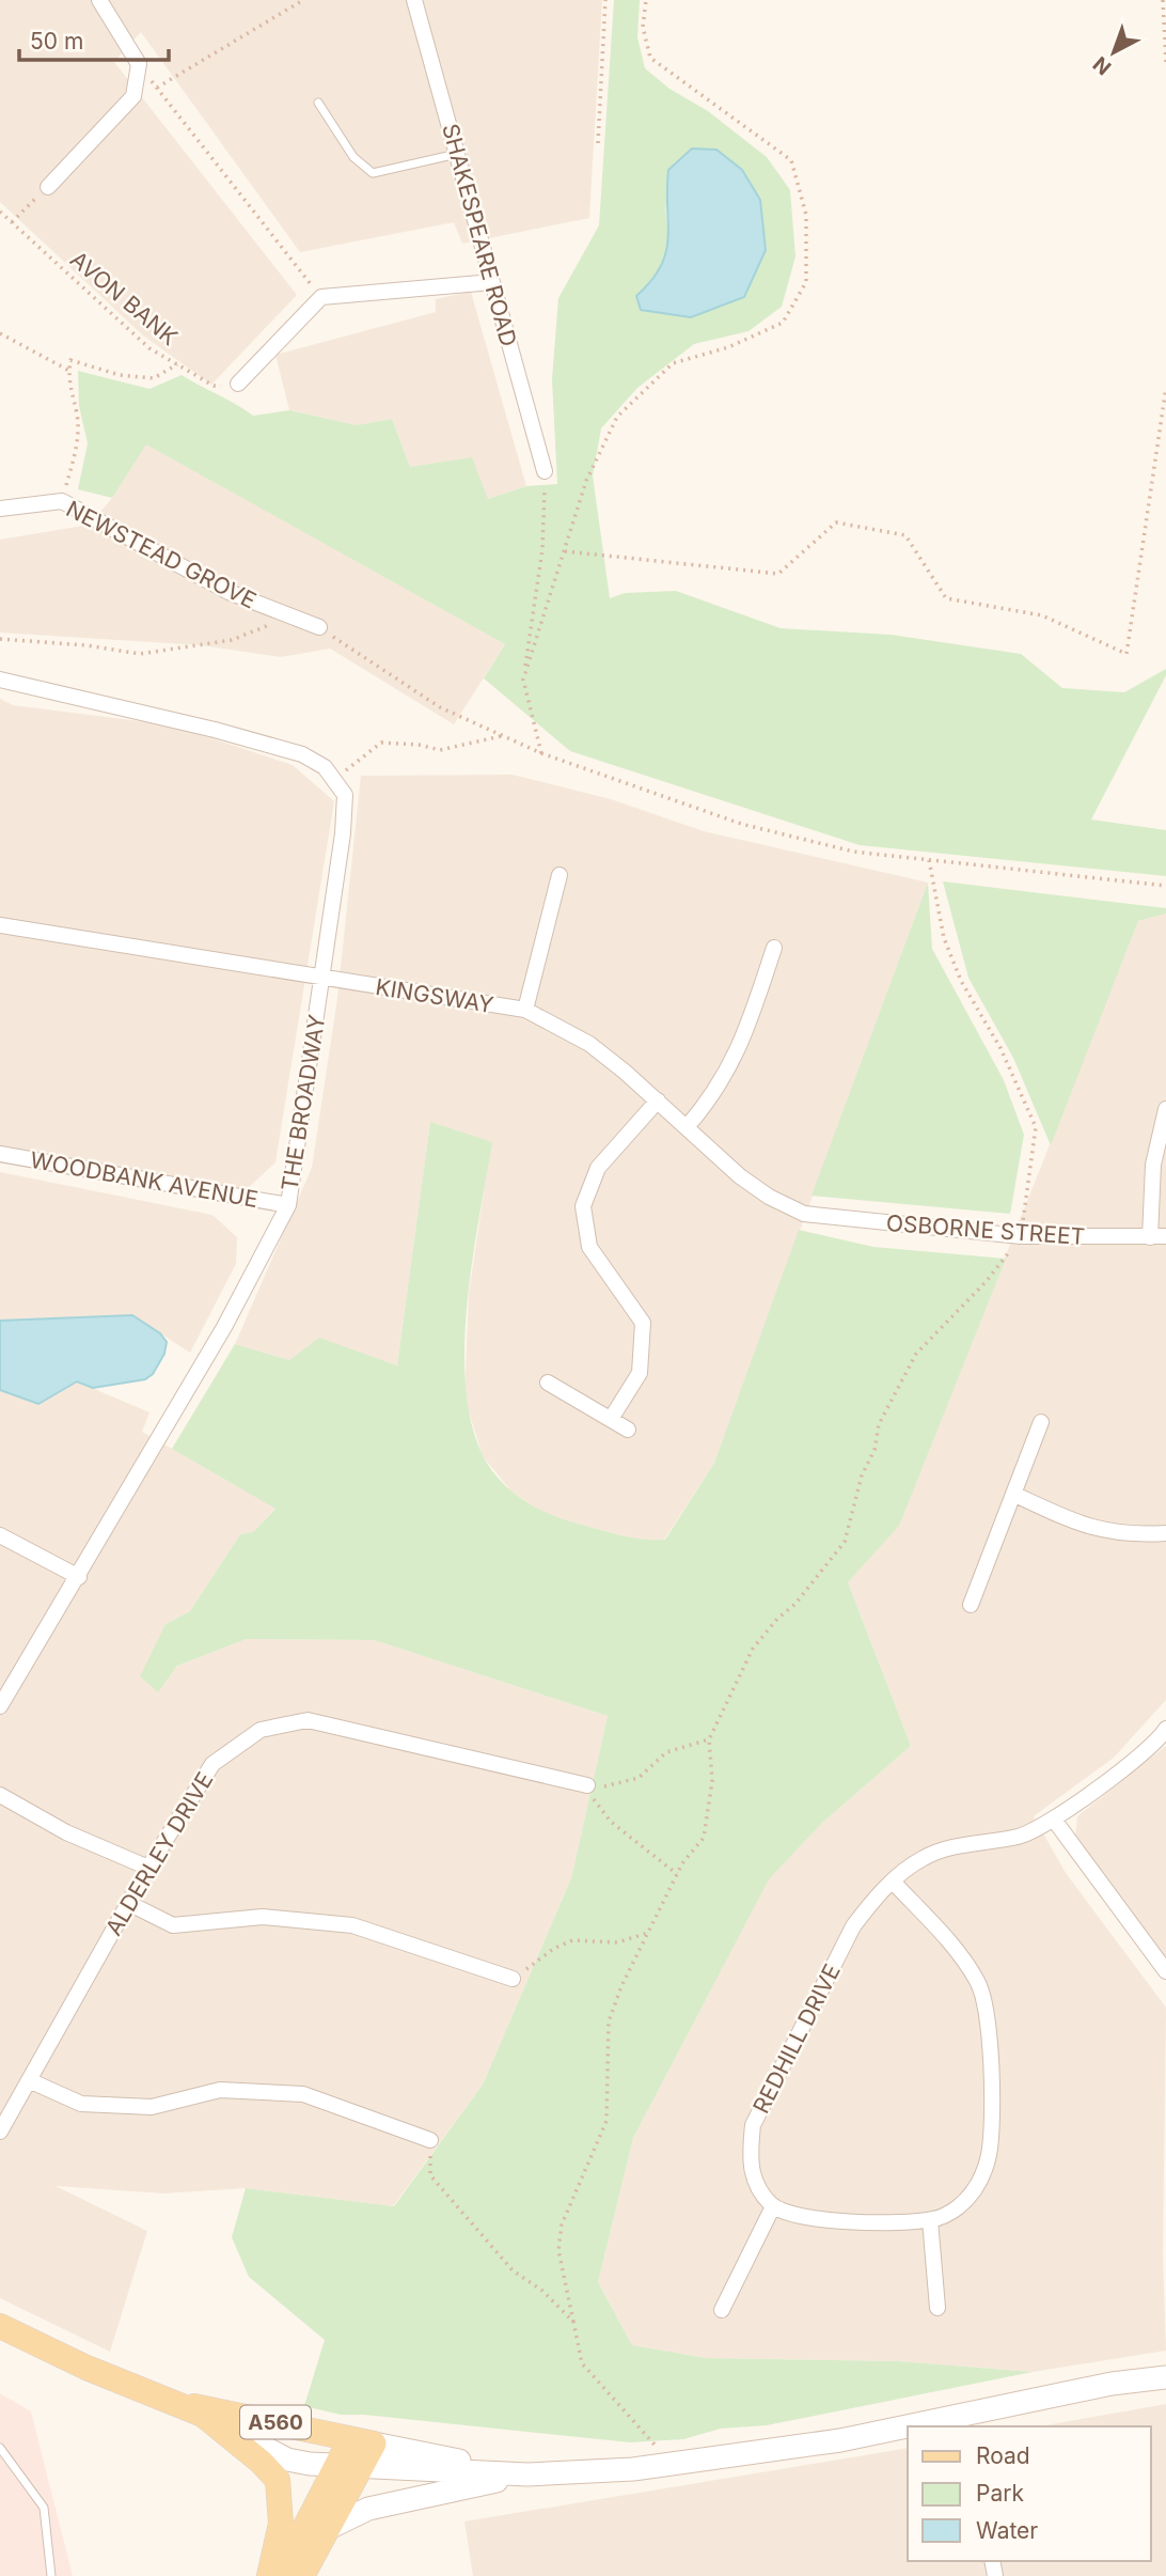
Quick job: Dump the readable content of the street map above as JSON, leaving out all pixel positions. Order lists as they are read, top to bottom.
{
  "streets": {
    "main road": ["A560"],
    "street": [
      "SHAKESPEARE ROAD",
      "NEWSTEAD GROVE",
      "KINGSWAY",
      "THE BROADWAY",
      "WOODBANK AVENUE",
      "OSBORNE STREET",
      "ALDERLEY DRIVE",
      "REDHILL DRIVE"
    ],
    "path": ["AVON BANK"]
  },
  "crossings": [
    ["KINGSWAY", "THE BROADWAY"],
    ["KINGSWAY", "OSBORNE STREET"],
    ["THE BROADWAY", "WOODBANK AVENUE"]
  ],
  "legend": ["Road", "Park", "Water"],
  "scale_bar": "50 m",
  "north": "bottom left"
}
